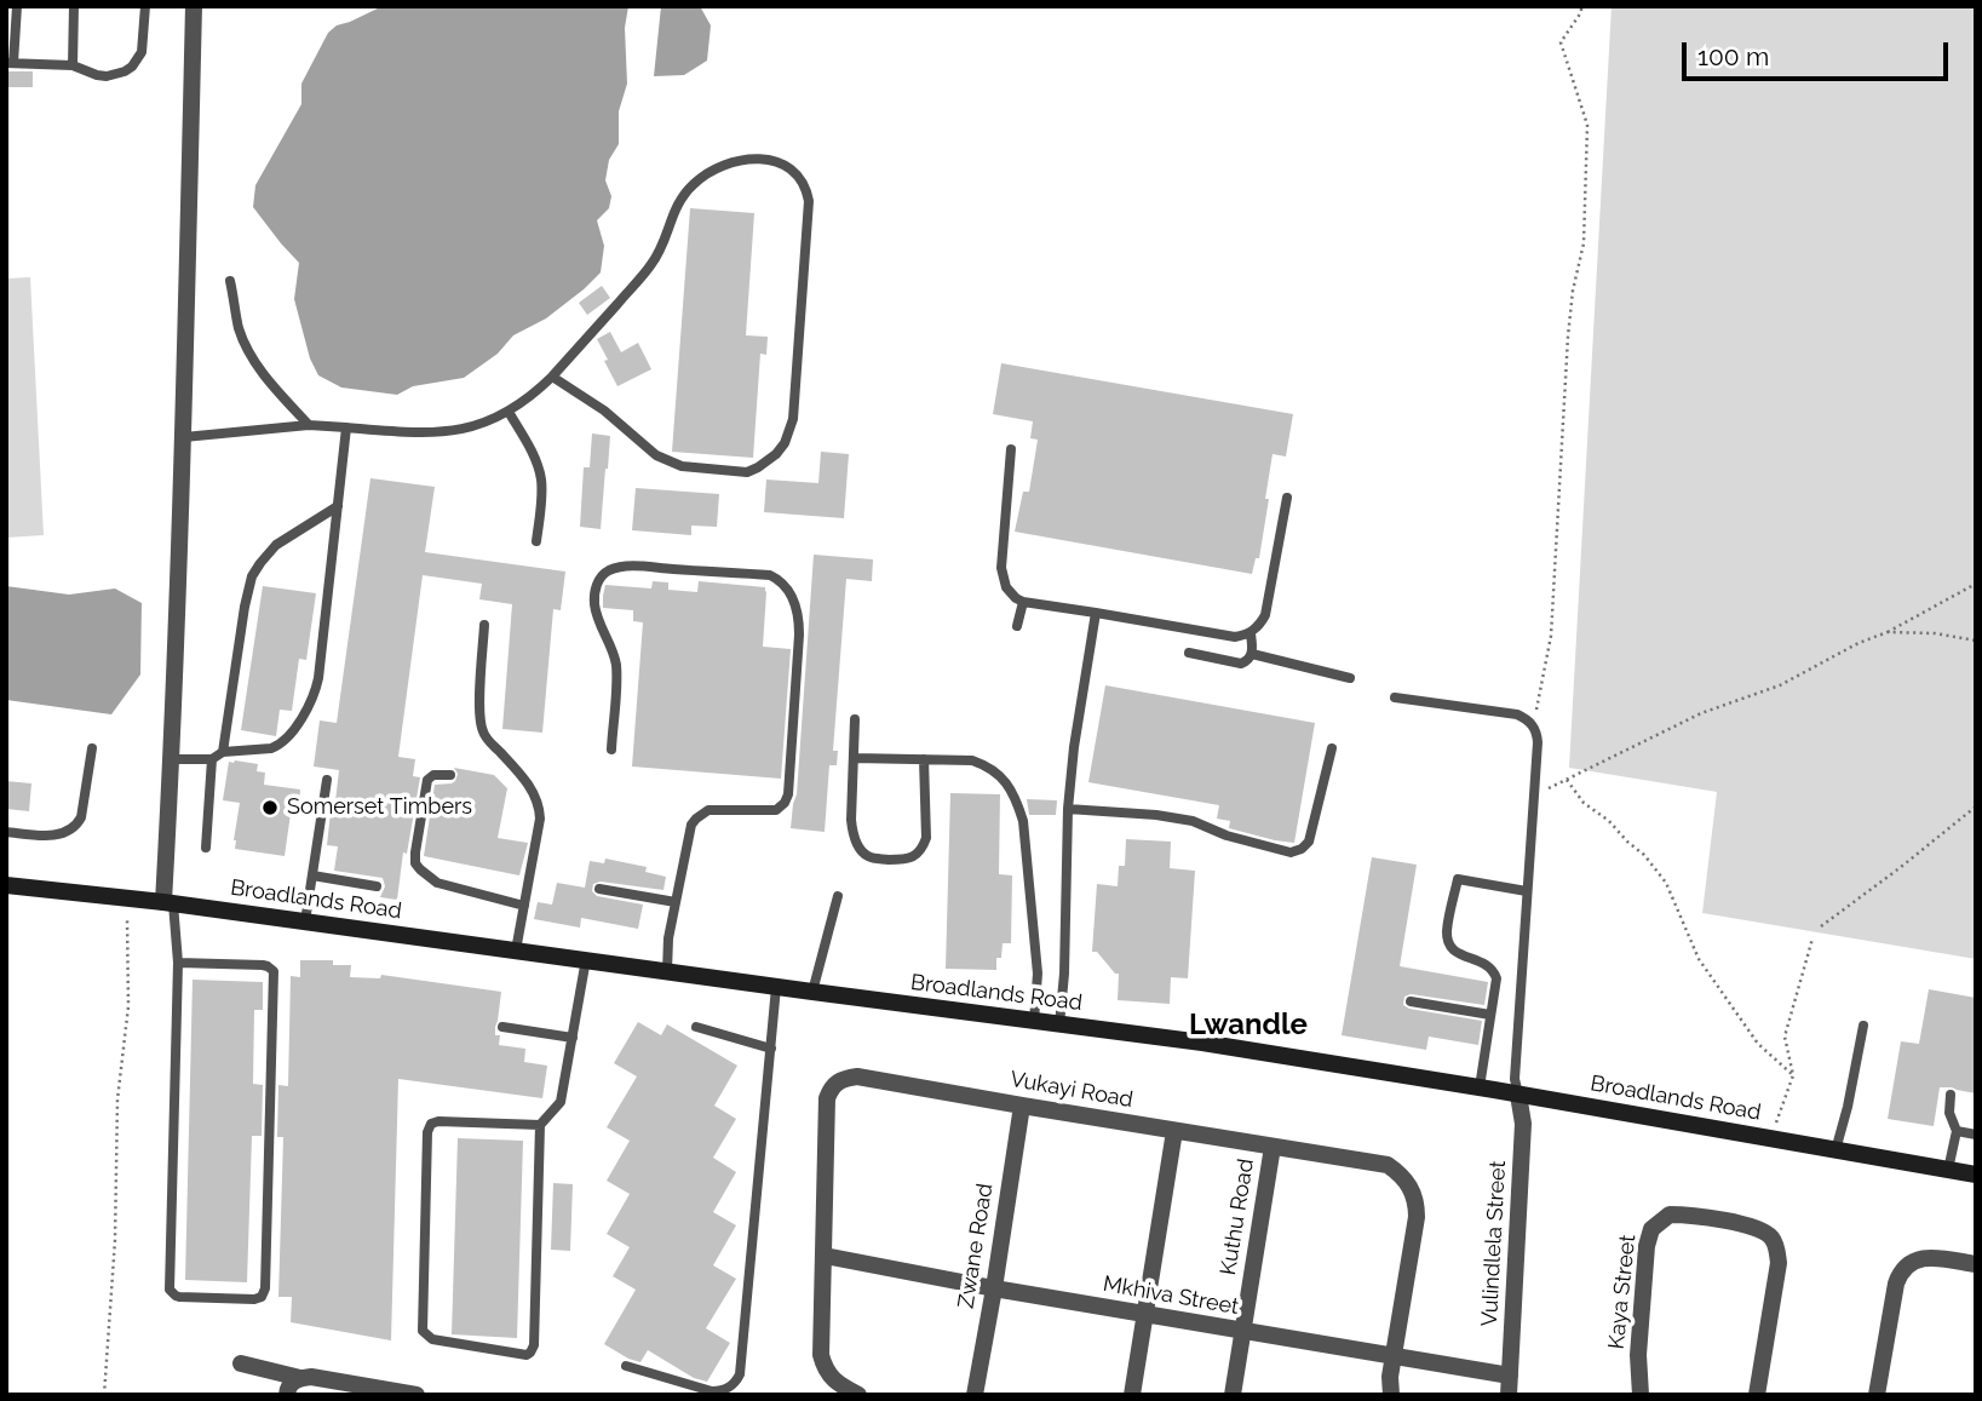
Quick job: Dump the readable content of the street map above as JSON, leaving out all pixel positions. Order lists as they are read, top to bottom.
{
  "streets": {
    "main road": ["Broadlands Road"],
    "street": [
      "Vukayi Road",
      "Kuthu Road",
      "Vulindlela Street",
      "Zwane Road",
      "Kaya Street",
      "Mkhiva Street"
    ]
  },
  "crossings": [
    ["Broadlands Road", "Vulindlela Street"],
    ["Vukayi Road", "Kuthu Road"],
    ["Vukayi Road", "Zwane Road"],
    ["Vukayi Road", "Mkhiva Street"],
    ["Kuthu Road", "Mkhiva Street"],
    ["Vulindlela Street", "Mkhiva Street"],
    ["Zwane Road", "Mkhiva Street"]
  ],
  "districts": ["Lwandle"],
  "places": ["Somerset Timbers"],
  "scale_bar": "100 m"
}
